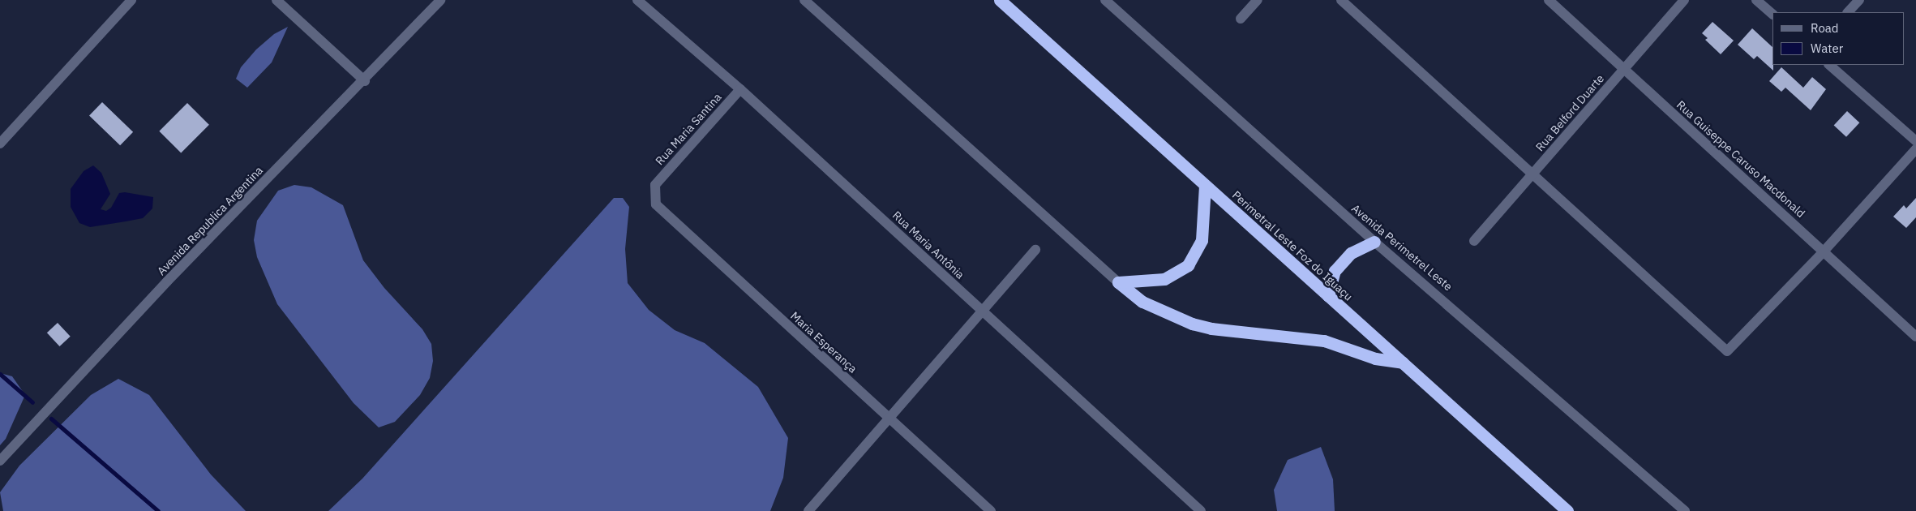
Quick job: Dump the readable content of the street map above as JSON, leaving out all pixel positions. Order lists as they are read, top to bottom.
{
  "streets": {
    "highway": ["Perimetral Leste Foz do Iguaçu"],
    "street": [
      "Rua Belford Duarte",
      "Rua Maria Santina",
      "Rua Guiseppe Caruso Macdonald",
      "Avenida Republica Argentina",
      "Rua Maria Antônia",
      "Avenida Perimetrel Leste",
      "Maria Esperança"
    ]
  },
  "crossings": [
    ["Rua Belford Duarte", "Rua Guiseppe Caruso Macdonald"],
    ["Rua Maria Santina", "Rua Maria Antônia"],
    ["Rua Maria Santina", "Maria Esperança"]
  ],
  "legend": ["Road", "Water"]
}
